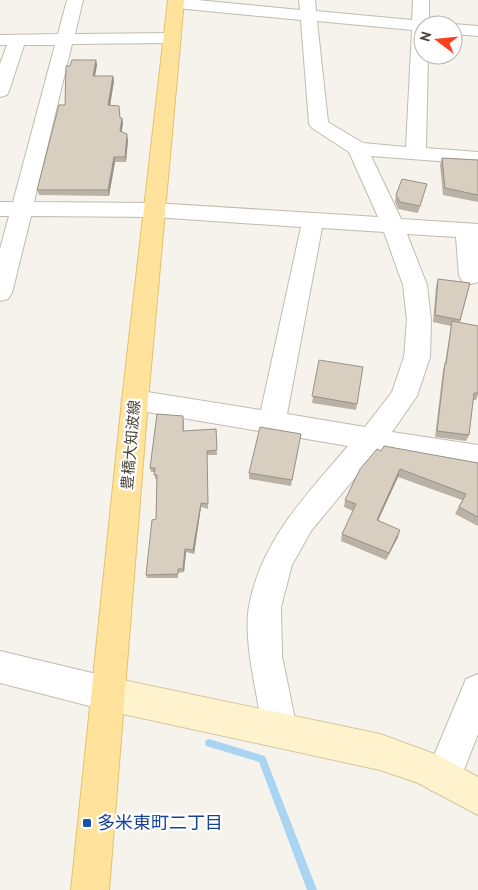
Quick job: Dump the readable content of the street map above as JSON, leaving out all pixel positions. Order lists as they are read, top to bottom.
{
  "streets": {
    "main road": ["豊橋大知波線"]
  },
  "places": {
    "transit": ["多米東町二丁目"]
  },
  "north": "left"
}
